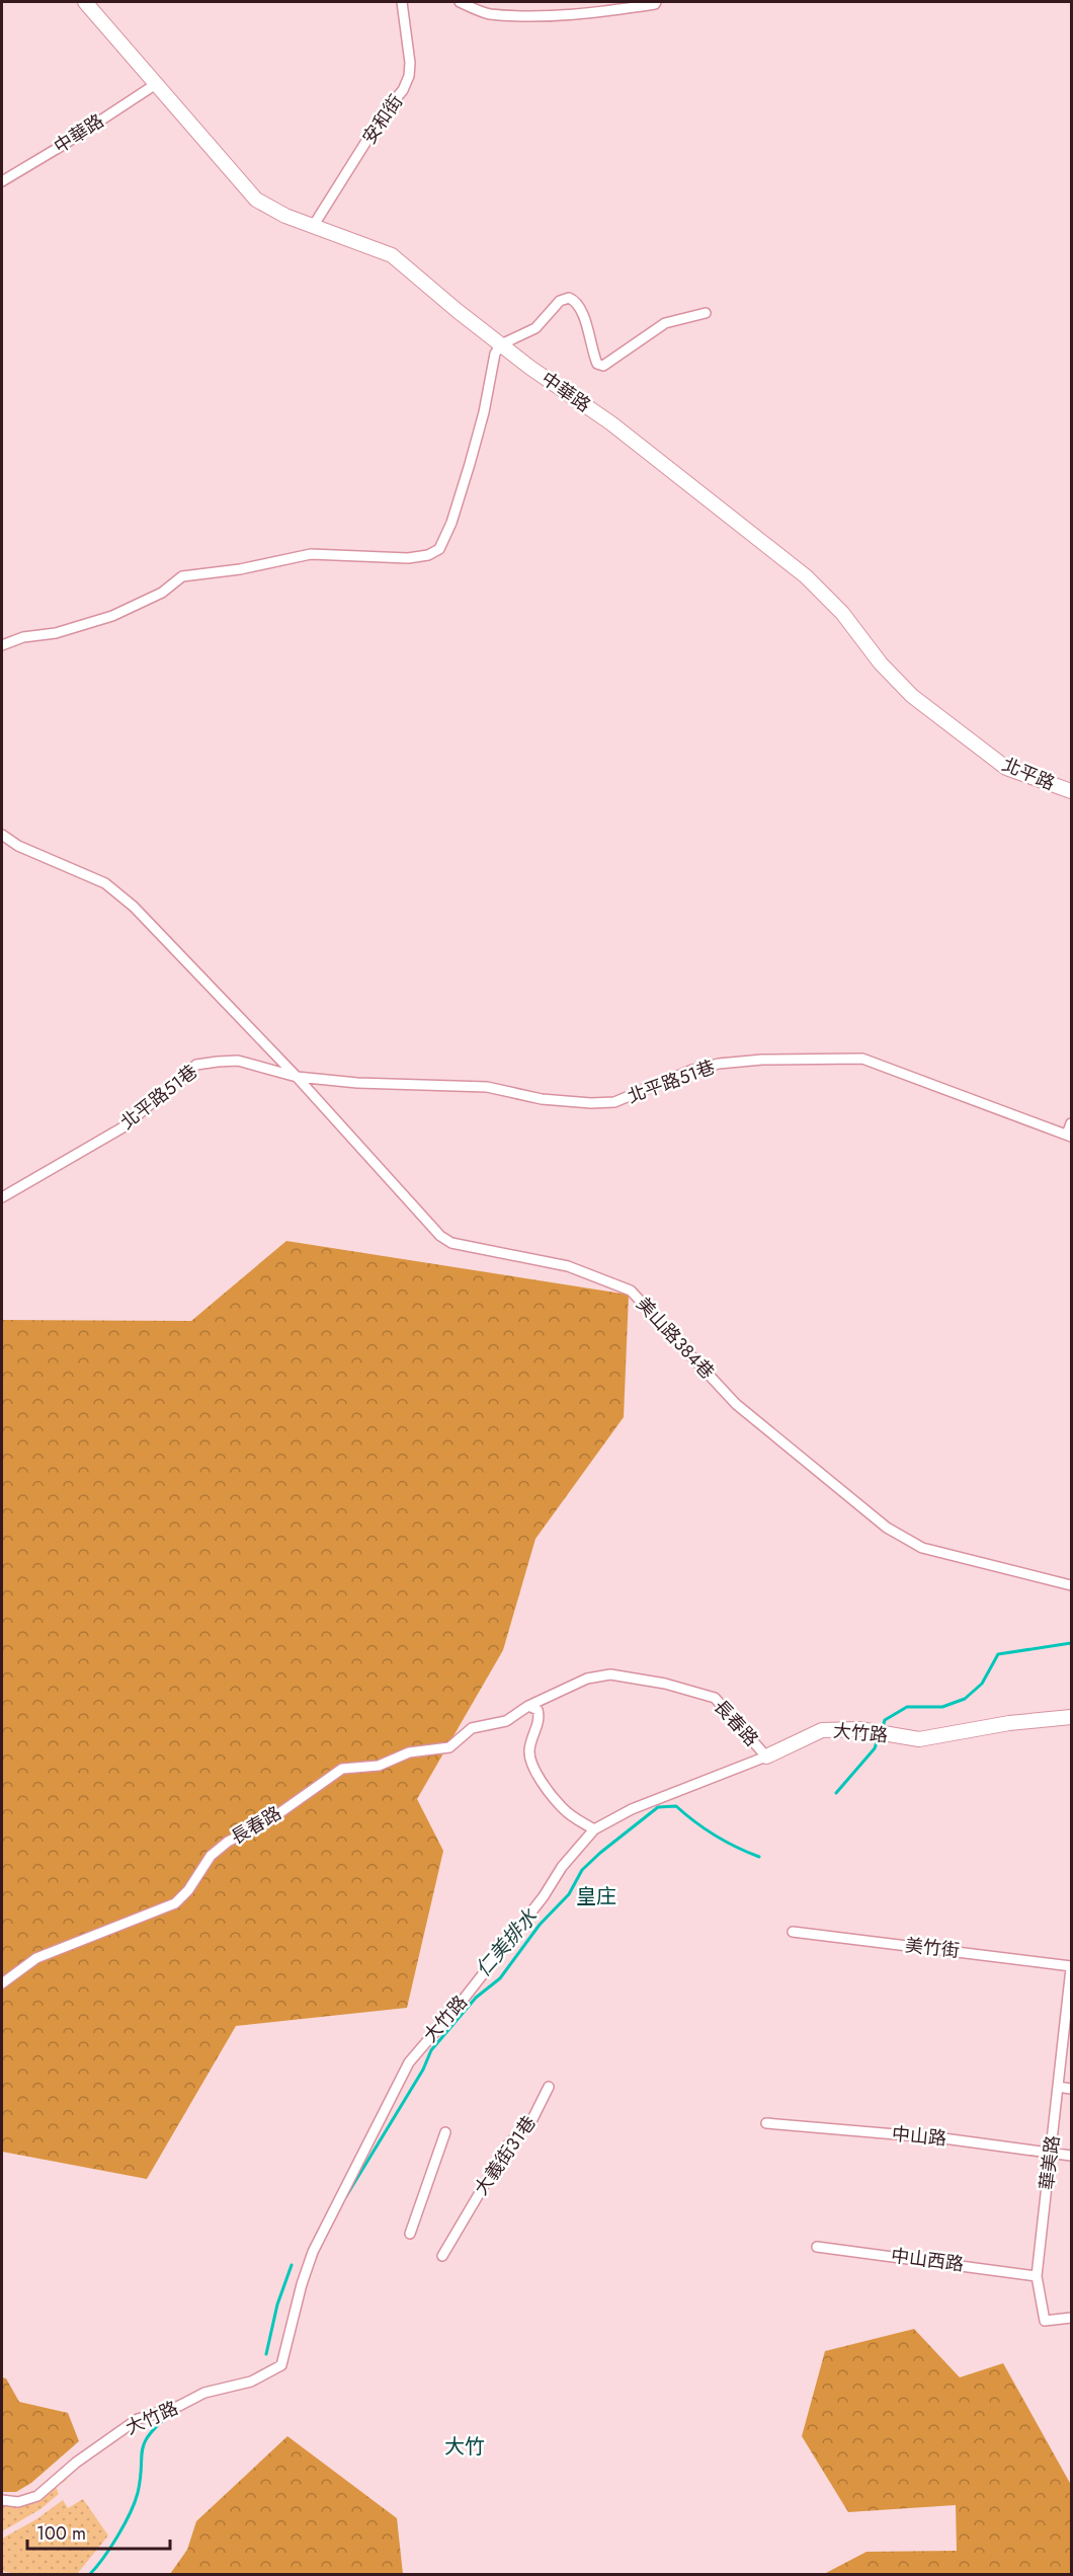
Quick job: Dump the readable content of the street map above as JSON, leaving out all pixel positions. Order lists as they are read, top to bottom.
{
  "streets": {
    "street": [
      "安和街",
      "中華路",
      "北平路",
      "北平路51巷",
      "美山路384巷",
      "長春路",
      "大竹路",
      "美竹街",
      "中山路",
      "大義街31巷",
      "華美路",
      "中山西路"
    ]
  },
  "crossings": [
    ["安和街", "中華路"],
    ["中華路", "北平路"],
    ["北平路51巷", "美山路384巷"],
    ["長春路", "大竹路"],
    ["美竹街", "華美路"],
    ["中山路", "華美路"],
    ["華美路", "中山西路"]
  ],
  "districts": ["皇庄", "大竹"],
  "water": ["仁美排水"],
  "scale_bar": "100 m"
}
